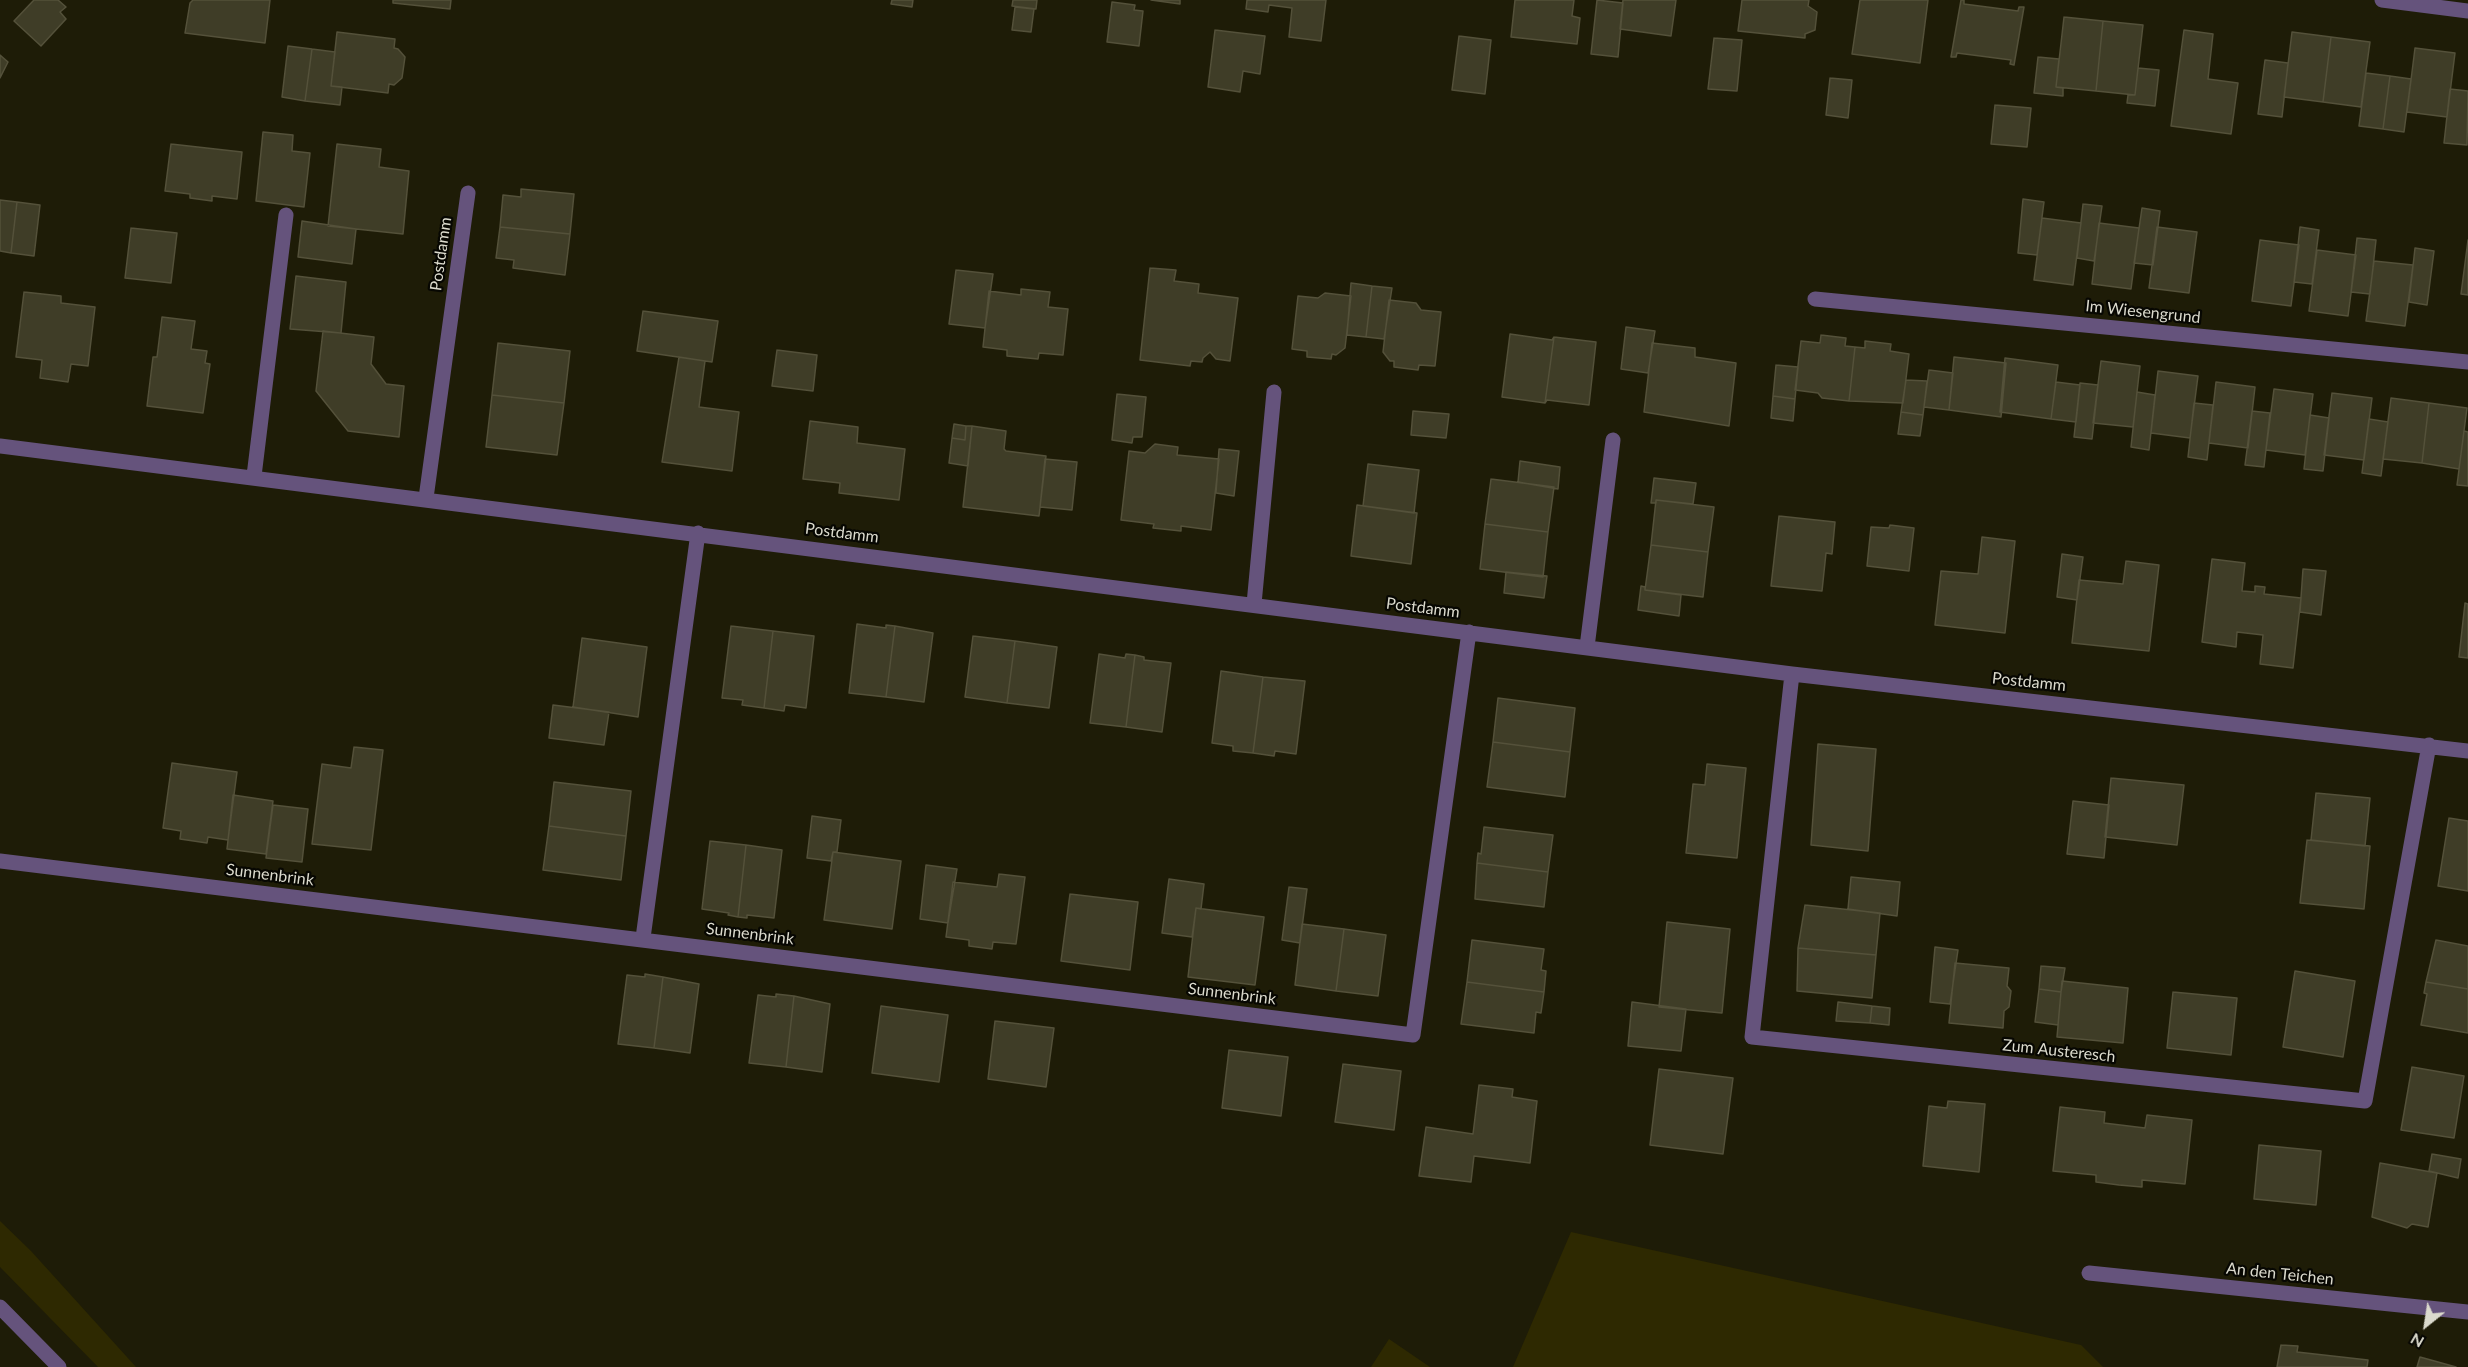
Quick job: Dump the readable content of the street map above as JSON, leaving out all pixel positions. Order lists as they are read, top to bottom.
{
  "streets": {
    "street": [
      "Postdamm",
      "Im Wiesengrund",
      "Sunnenbrink",
      "Zum Austeresch",
      "An den Teichen"
    ]
  },
  "crossings": [
    ["Postdamm", "Sunnenbrink"],
    ["Postdamm", "Zum Austeresch"]
  ],
  "north": "bottom left"
}
